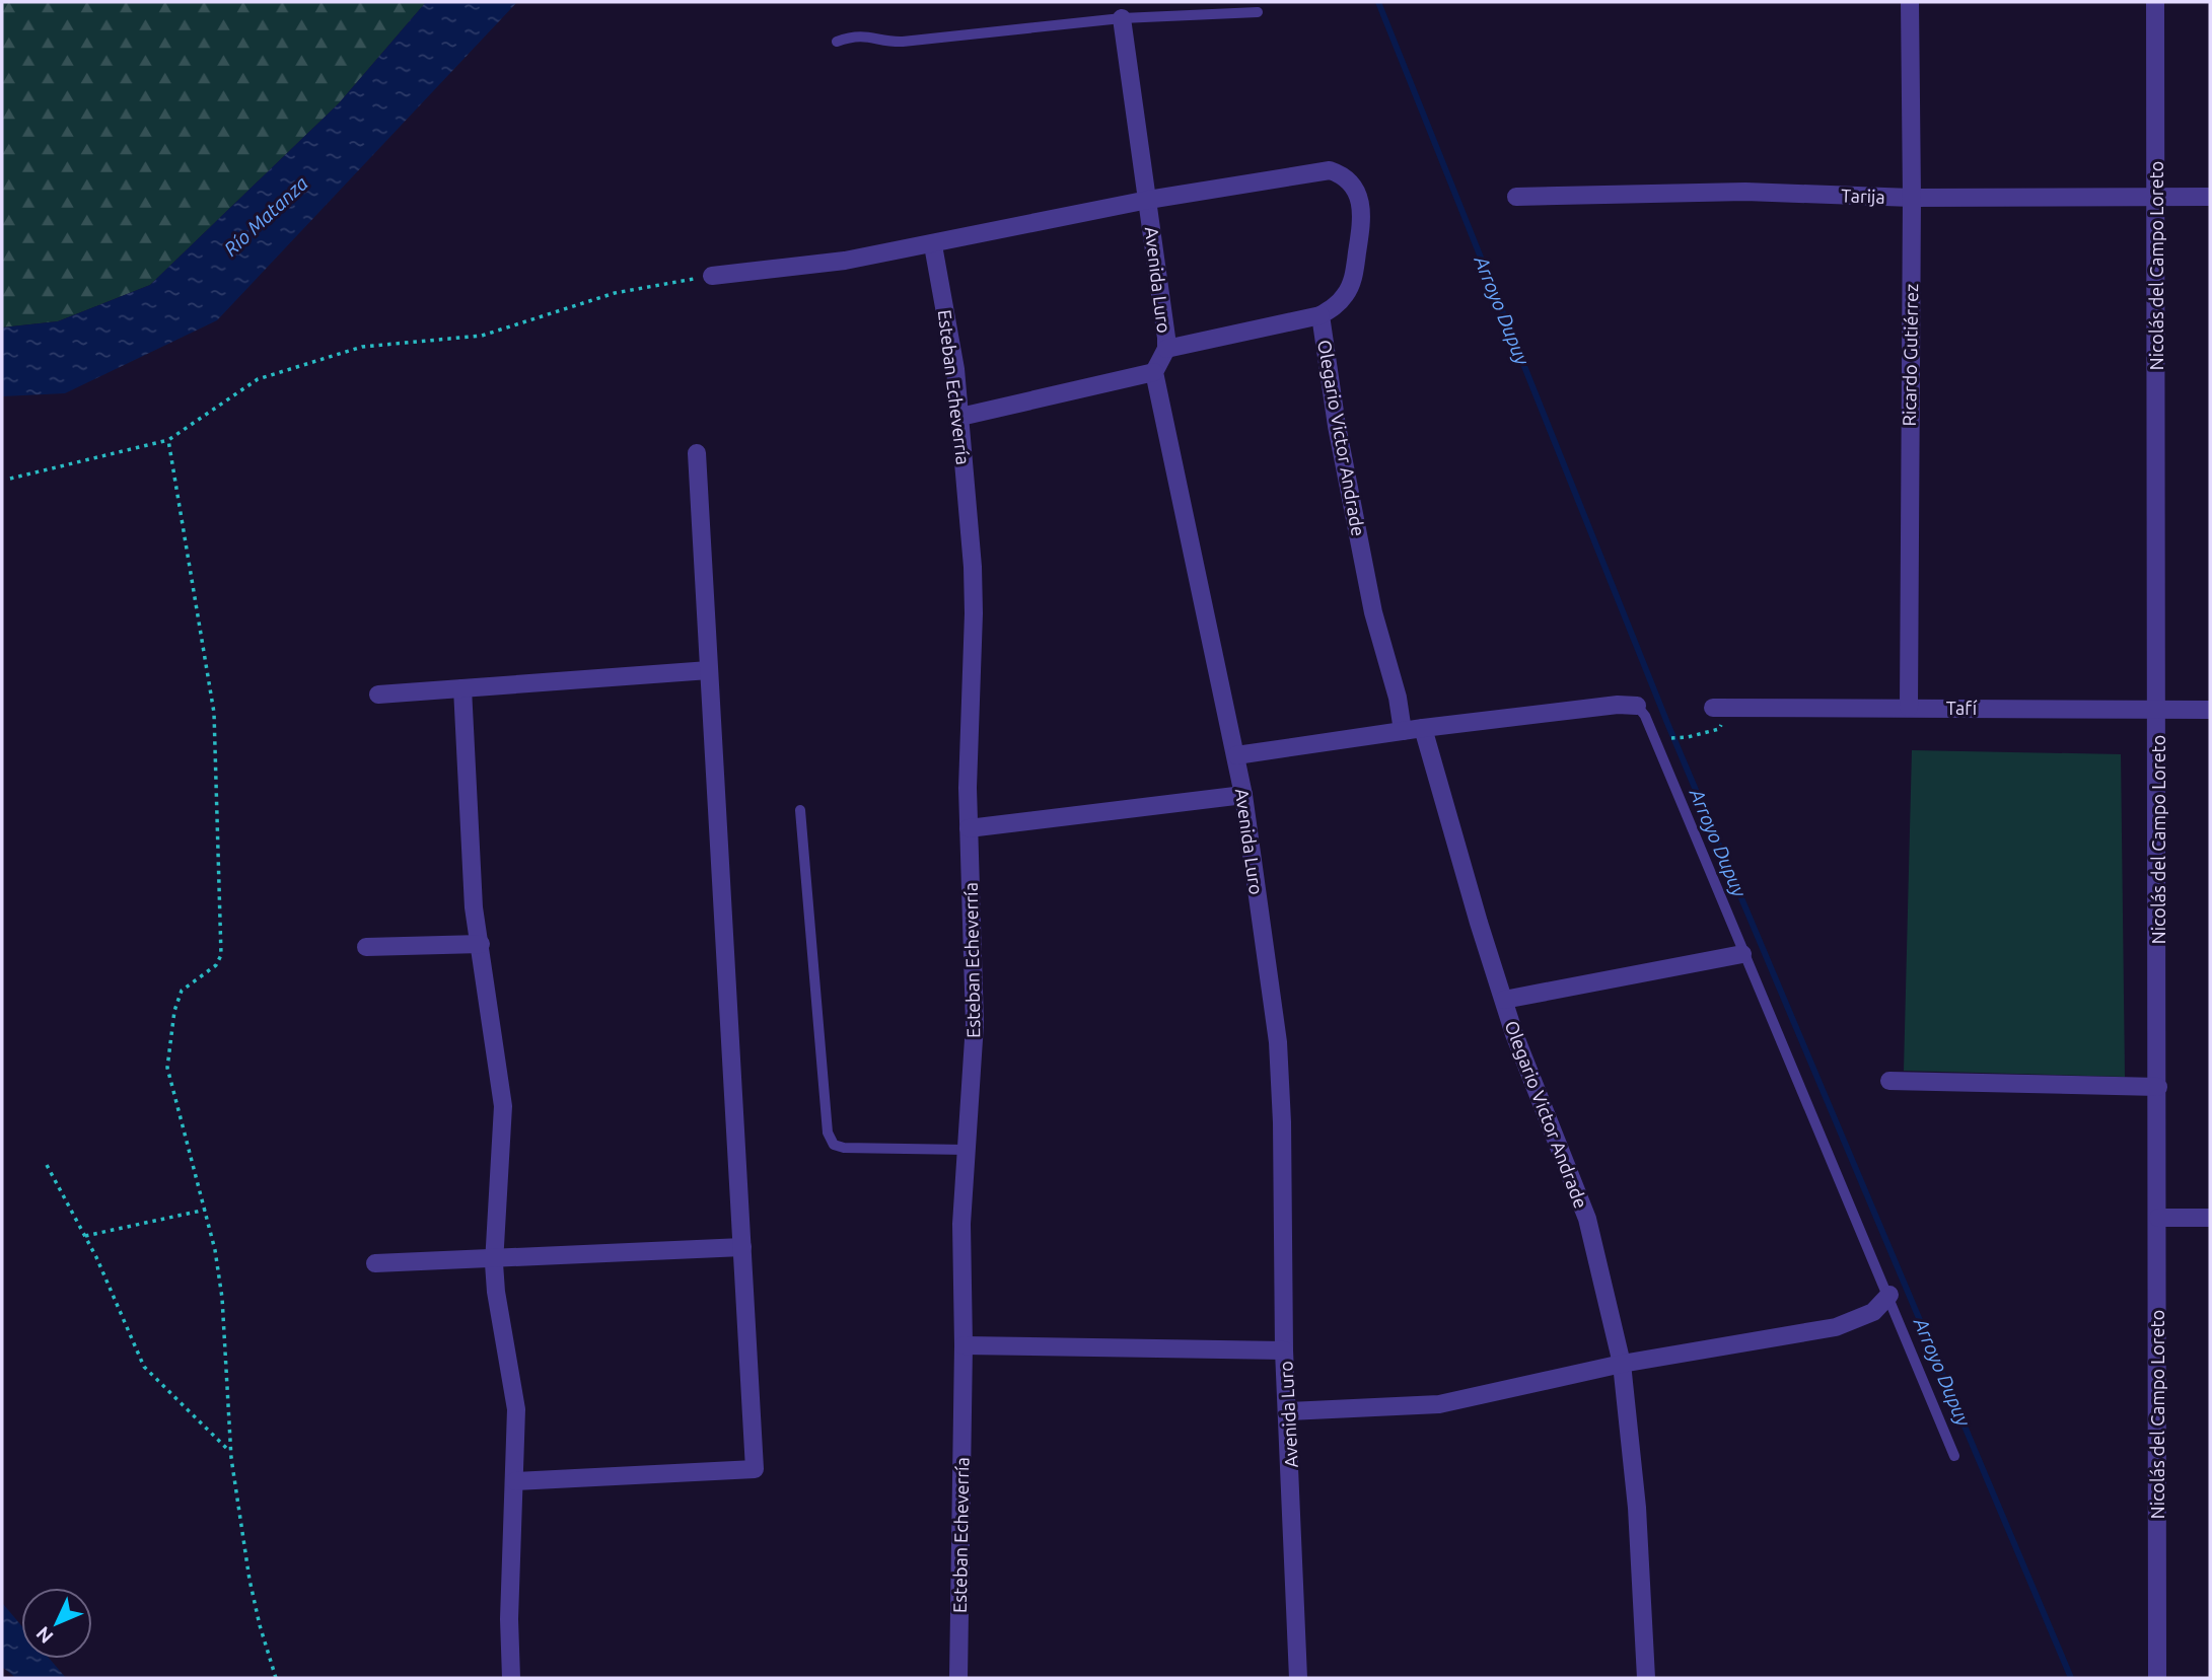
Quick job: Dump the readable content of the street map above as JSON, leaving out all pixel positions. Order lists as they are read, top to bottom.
{
  "streets": {
    "street": [
      "Tarija",
      "Nicolás del Campo Loreto",
      "Avenida Luro",
      "Ricardo Gutiérrez",
      "Esteban Echeverría",
      "Olegario Victor Andrade",
      "Tafí"
    ]
  },
  "crossings": [
    ["Tarija", "Nicolás del Campo Loreto"],
    ["Tarija", "Ricardo Gutiérrez"],
    ["Nicolás del Campo Loreto", "Tafí"],
    ["Avenida Luro", "Olegario Victor Andrade"],
    ["Ricardo Gutiérrez", "Tafí"]
  ],
  "water": ["Río Matanza", "Arroyo Dupuy"],
  "north": "bottom left"
}
